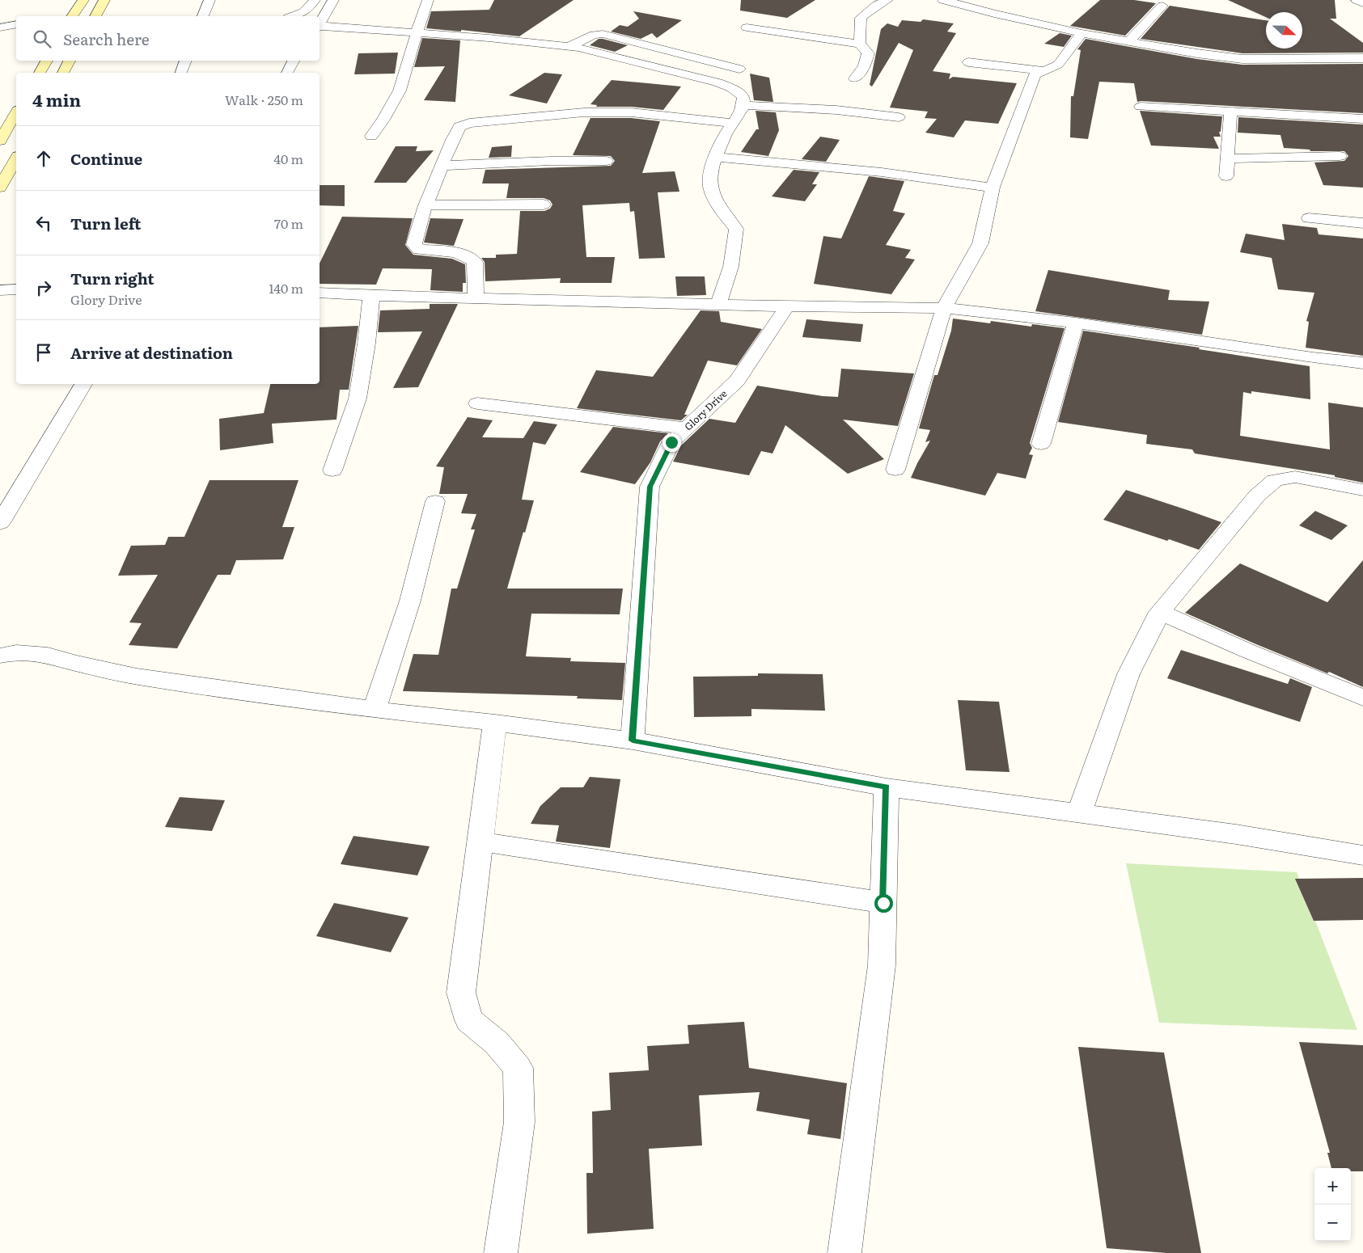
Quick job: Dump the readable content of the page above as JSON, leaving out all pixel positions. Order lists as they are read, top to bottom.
{
  "streets": {
    "street": ["Glory Drive"]
  },
  "north": "right",
  "page": {
    "search": "Search here",
    "heading": ["4 min", "Walk · 250 m"],
    "list": [
      ["Continue", "40 m"],
      ["Turn left", "70 m"],
      ["Turn right", "Glory Drive", "140 m"],
      "Arrive at destination"
    ],
    "map_buttons": ["+", "−"]
  }
}
